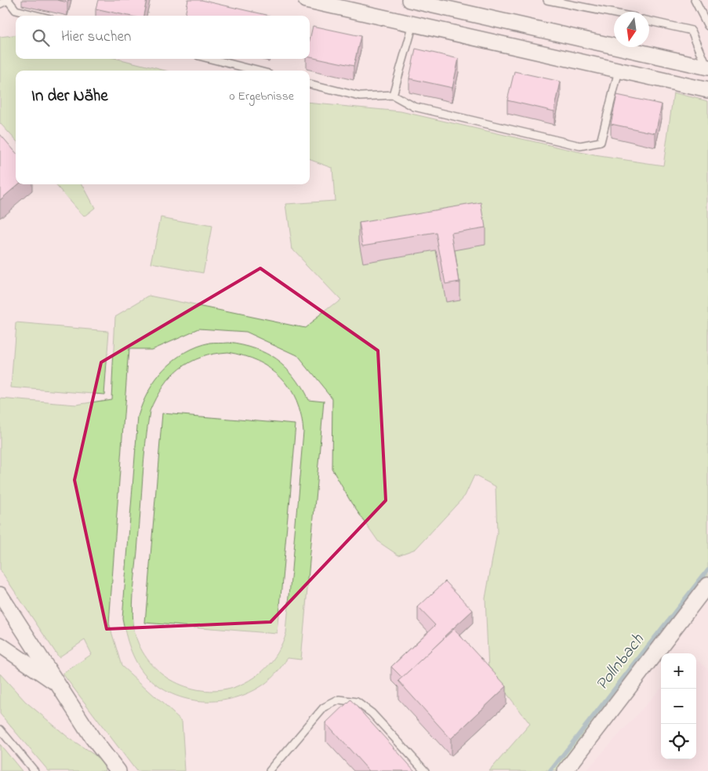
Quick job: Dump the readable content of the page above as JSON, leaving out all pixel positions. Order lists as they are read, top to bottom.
{
  "water": ["Pollnbach"],
  "north": "bottom",
  "page": {
    "search": "Hier suchen",
    "heading": ["In der Nähe", "0 Ergebnisse"],
    "map_buttons": ["+", "−"]
  }
}
